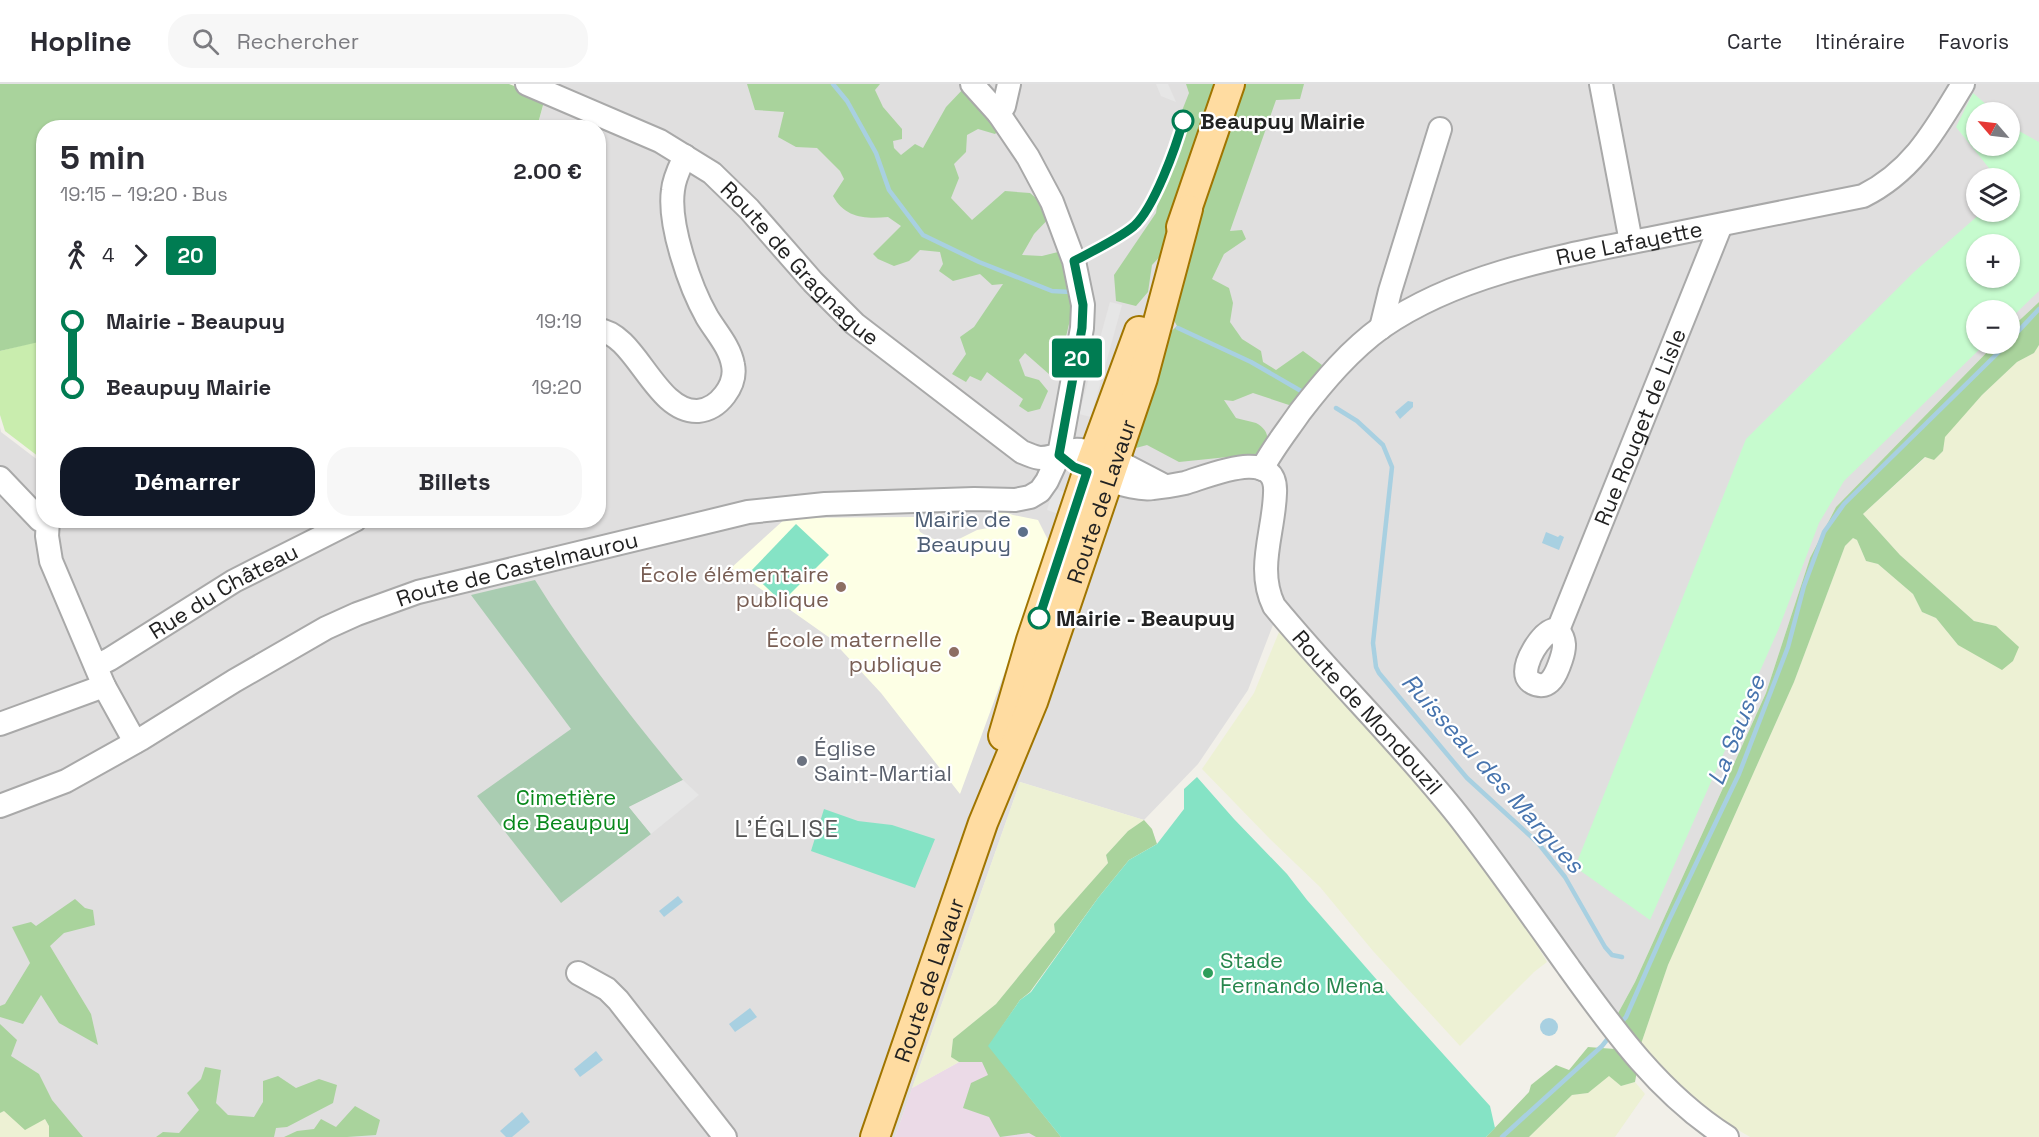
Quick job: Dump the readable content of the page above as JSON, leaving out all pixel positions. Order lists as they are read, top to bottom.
{
  "streets": {
    "main road": ["Route de Lavaur"],
    "street": [
      "Rue Lafayette",
      "Route de Gragnague",
      "Rue Rouget de Lisle",
      "Route de Castelmaurou",
      "Rue du Château",
      "Route de Mondouzil"
    ]
  },
  "crossings": [
    ["Rue Lafayette", "Rue Rouget de Lisle"],
    ["Rue Lafayette", "Route de Mondouzil"],
    ["Route de Gragnague", "Route de Castelmaurou"]
  ],
  "districts": ["L'ÉGLISE"],
  "water": ["La Sausse", "Ruisseau des Margues"],
  "parks": ["Cimetière de Beaupuy"],
  "places": [
    "Beaupuy Mairie",
    "Mairie de Beaupuy",
    "École élémentaire publique",
    "Mairie - Beaupuy",
    "École maternelle publique",
    "Église Saint-Martial",
    "Stade Fernando Mena"
  ],
  "lines": ["bus line 20"],
  "north": "top left",
  "page": {
    "header": "Hopline",
    "search": "Rechercher",
    "nav": ["Carte", "Itinéraire", "Favoris"],
    "on_map": "20",
    "map_buttons": ["+", "−"],
    "heading": ["5 min", "19:15 – 19:20 · Bus", "2.00 €"],
    "legs": ["4", "20"],
    "list": [
      {
        "name": "Mairie - Beaupuy",
        "value": "19:19"
      },
      {
        "name": "Beaupuy Mairie",
        "value": "19:20"
      }
    ],
    "buttons": ["Démarrer", "Billets"]
  }
}
